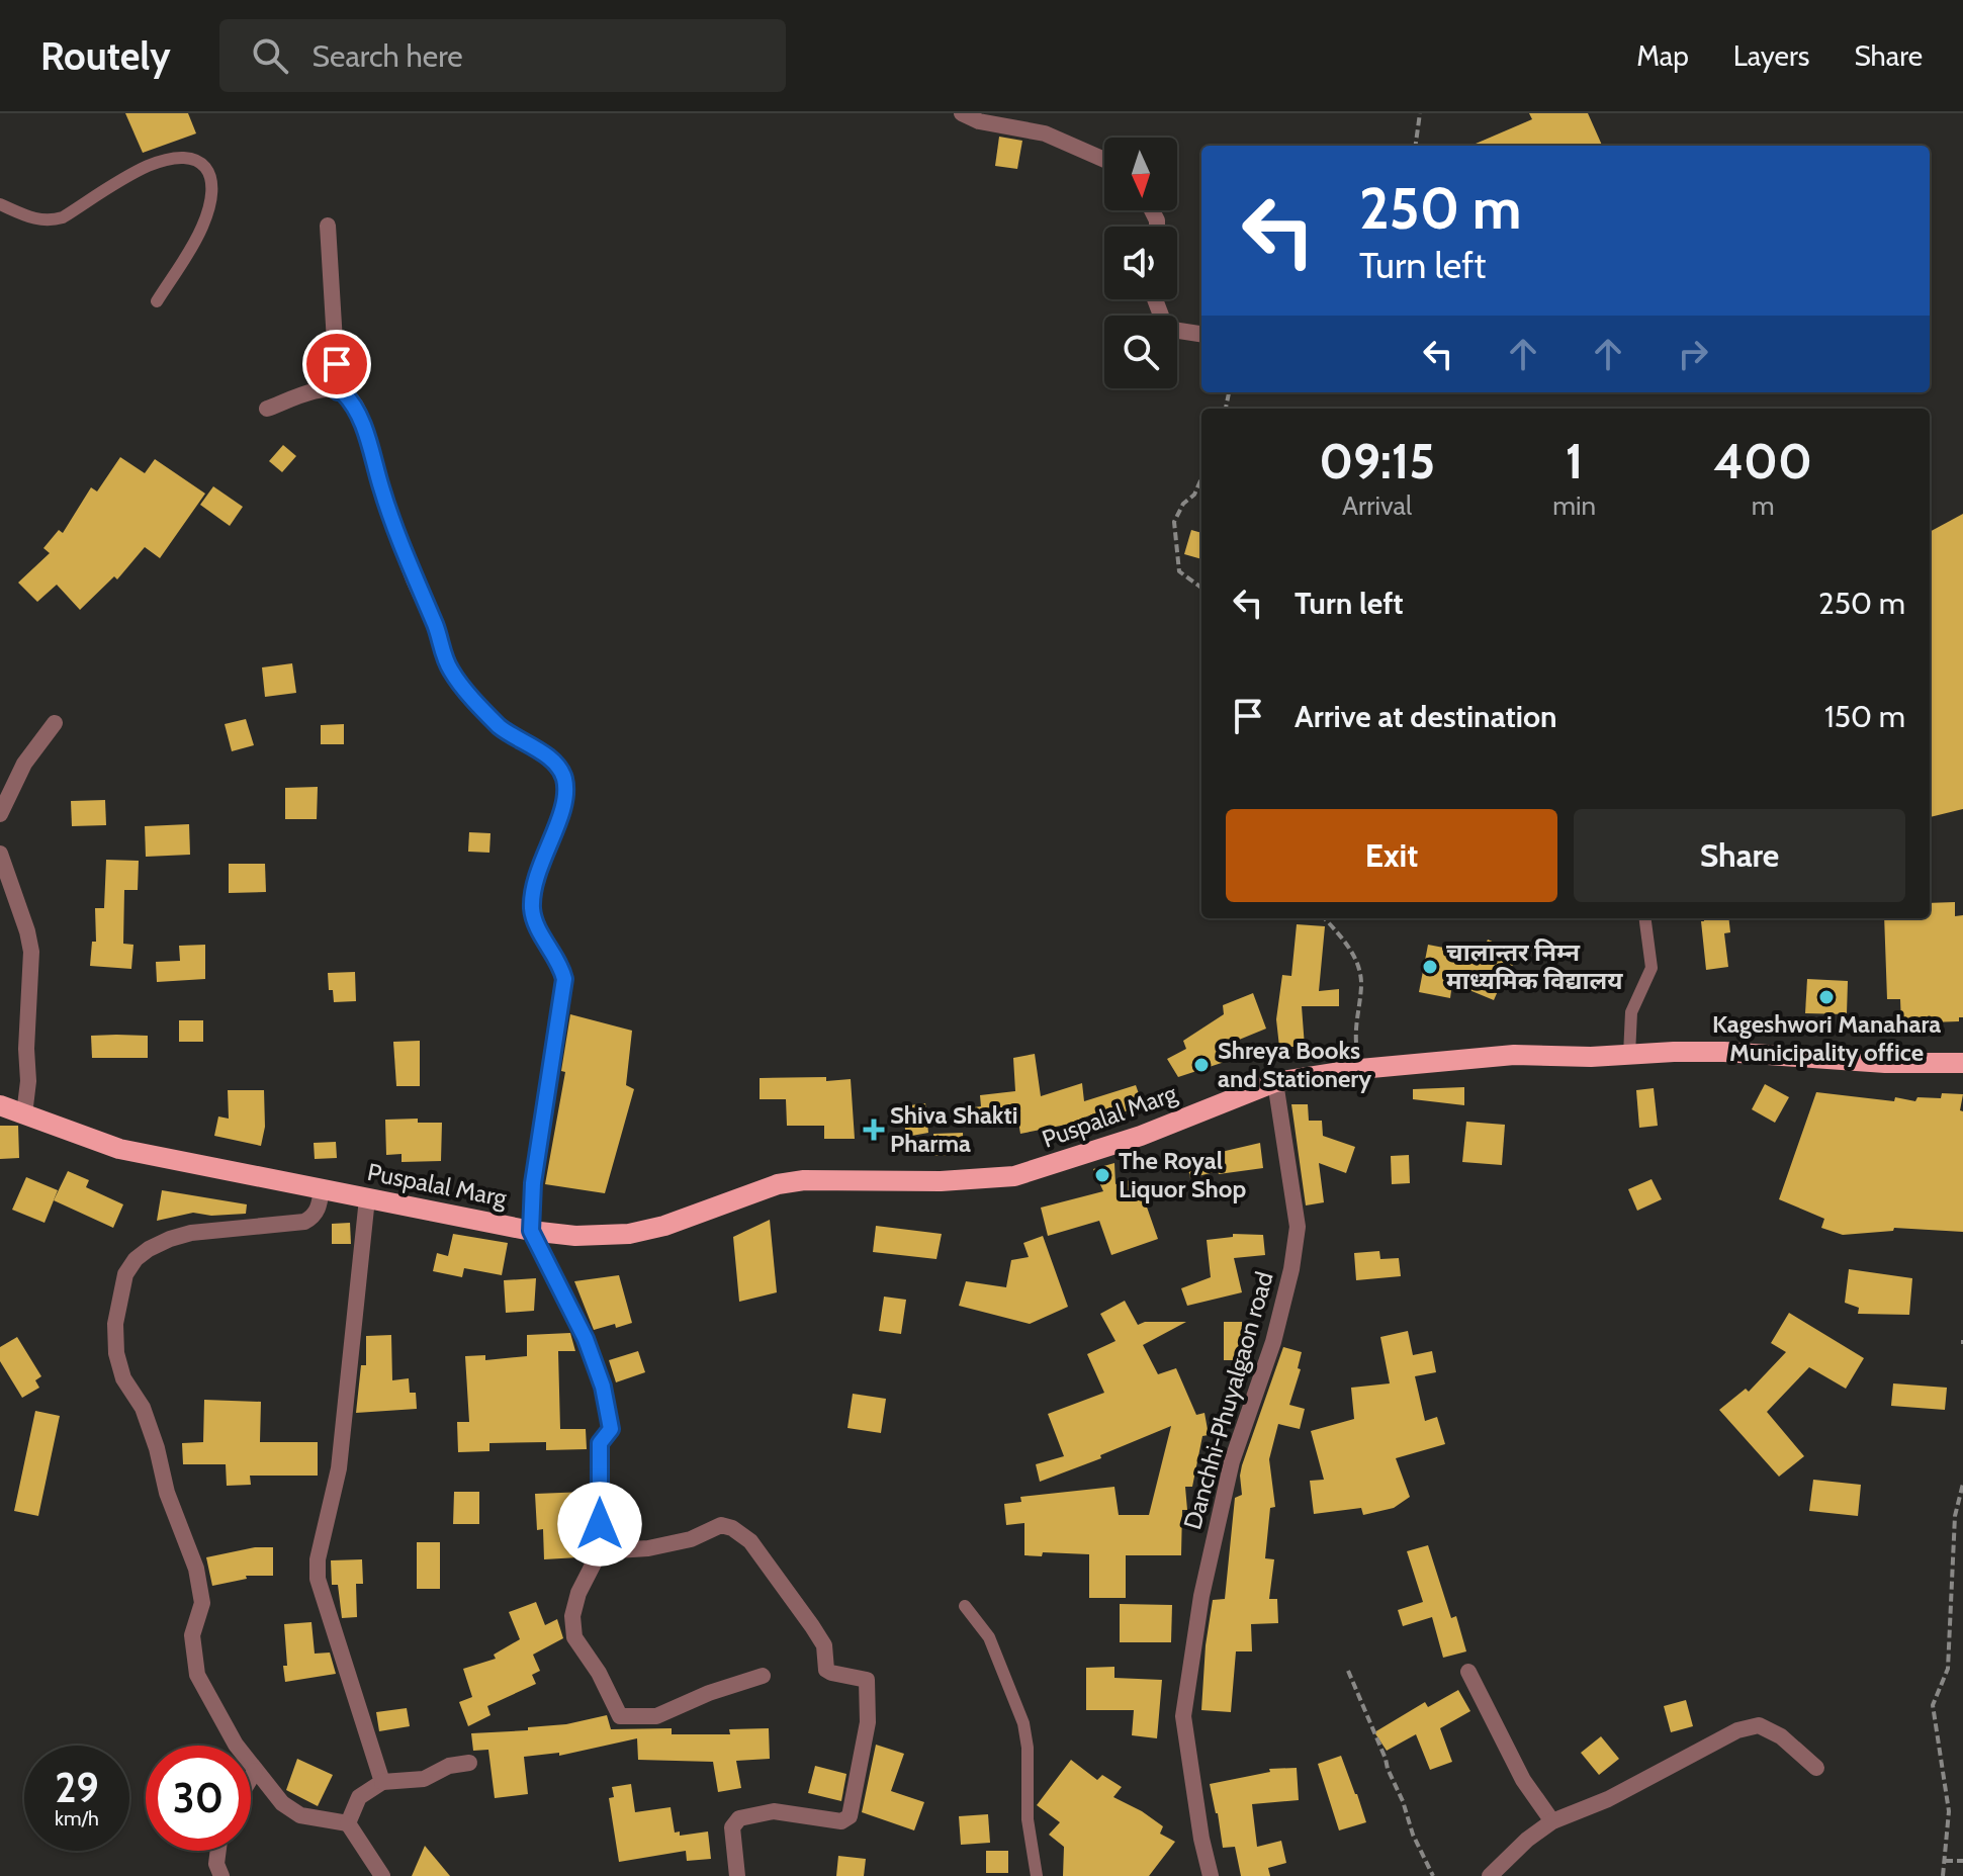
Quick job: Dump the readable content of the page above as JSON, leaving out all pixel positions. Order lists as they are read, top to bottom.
{
  "streets": {
    "main road": ["Puspalal Marg"],
    "street": ["Danchhi-Phuyalgaon road"]
  },
  "crossings": [
    ["Puspalal Marg", "Danchhi-Phuyalgaon road"]
  ],
  "places": {
    "other": [
      "चालान्तर निम्न माध्यमिक विद्यालय",
      "Kageshwori Manahara Municipality office",
      "Shreya Books and Stationery",
      "The Royal Liquor Shop"
    ],
    "health": ["Shiva Shakti Pharma"]
  },
  "north": "bottom",
  "page": {
    "header": "Routely",
    "search": "Search here",
    "nav": ["Map", "Layers", "Share"],
    "turn": ["250 m", "Turn left"],
    "eta": [
      "09:15",
      "Arrival",
      "1",
      "min",
      "400",
      "m"
    ],
    "list": [
      {
        "name": "Turn left",
        "value": "250 m"
      },
      {
        "name": "Arrive at destination",
        "value": "150 m"
      }
    ],
    "buttons": ["Exit", "Share"],
    "speed": "29 km/h",
    "limit": "30"
  }
}
